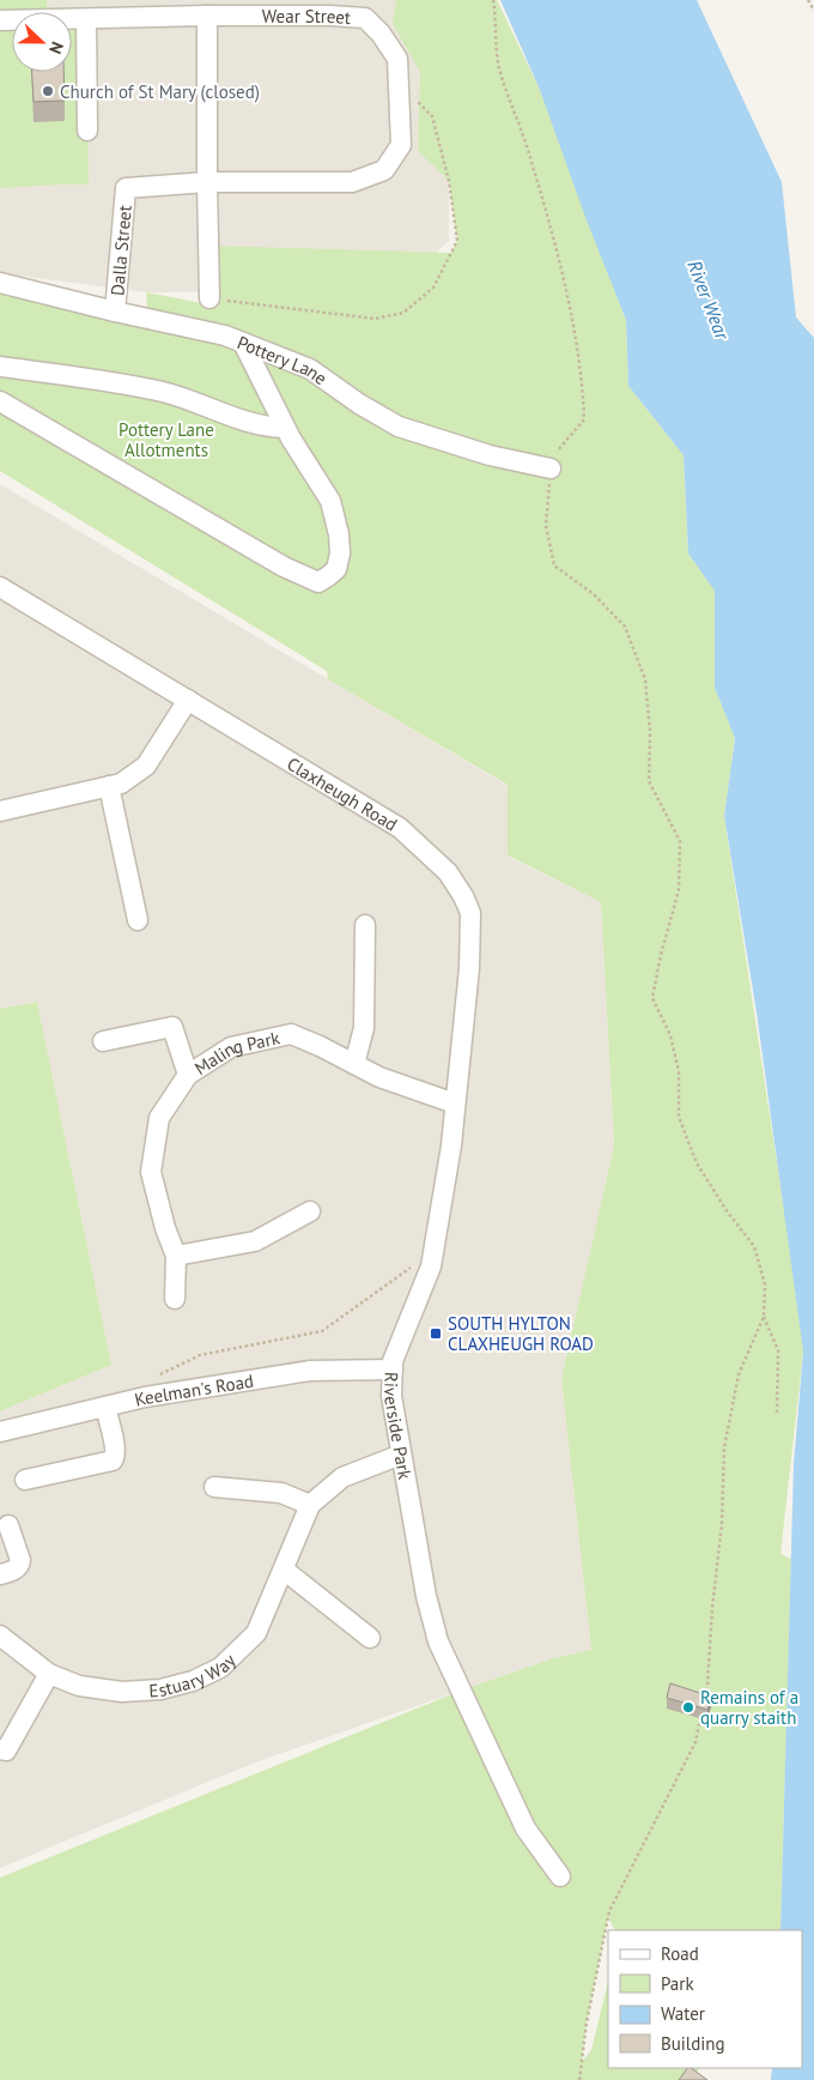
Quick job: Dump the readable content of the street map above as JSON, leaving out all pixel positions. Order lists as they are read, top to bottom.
{
  "streets": {
    "street": [
      "Wear Street",
      "Dalla Street",
      "Pottery Lane",
      "Claxheugh Road",
      "Maling Park",
      "Keelman's Road",
      "Riverside Park",
      "Estuary Way"
    ]
  },
  "crossings": [
    ["Wear Street", "Dalla Street"],
    ["Dalla Street", "Pottery Lane"],
    ["Claxheugh Road", "Riverside Park"],
    ["Maling Park", "Riverside Park"],
    ["Keelman's Road", "Riverside Park"],
    ["Riverside Park", "Estuary Way"]
  ],
  "water": ["River Wear"],
  "parks": ["Pottery Lane Allotments"],
  "places": {
    "other": ["Church of St Mary (closed)", "Remains of a quarry staith"],
    "transit": ["SOUTH HYLTON CLAXHEUGH ROAD"]
  },
  "legend": [
    "Road",
    "Park",
    "Water",
    "Building"
  ],
  "north": "right"
}
